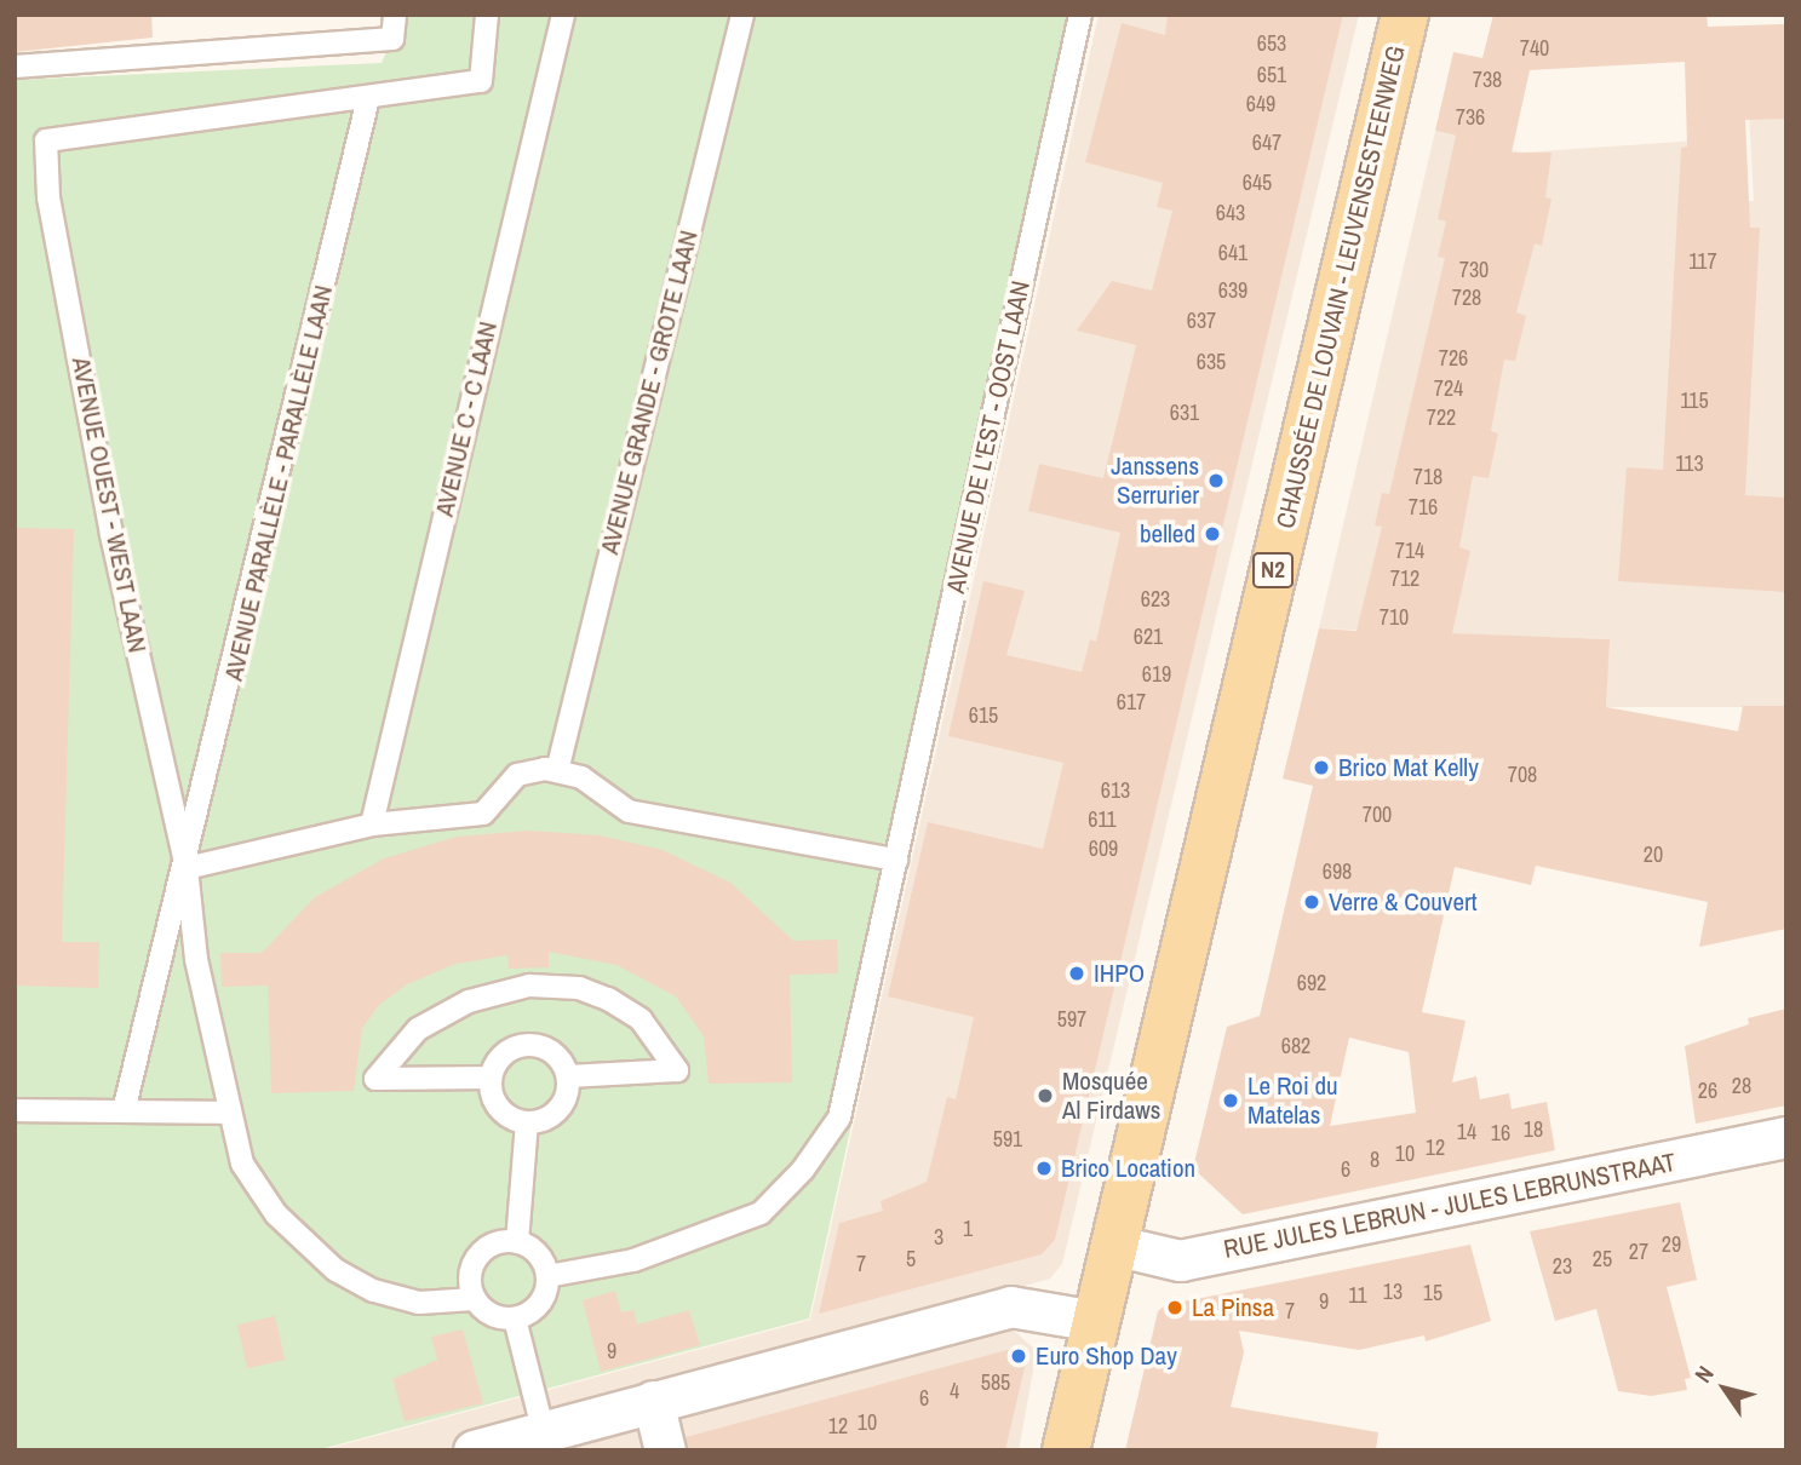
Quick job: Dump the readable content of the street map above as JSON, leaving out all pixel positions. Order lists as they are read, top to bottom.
{
  "streets": {
    "main road": ["CHAUSSÉE DE LOUVAIN - LEUVENSESTEENWEG", "N2"],
    "street": ["RUE JULES LEBRUN - JULES LEBRUNSTRAAT"],
    "lane": [
      "AVENUE GRANDE - GROTE LAAN",
      "AVENUE C - C LAAN",
      "AVENUE DE L'EST - OOST LAAN",
      "AVENUE PARALLÈLE - PARALLÈLE LAAN",
      "AVENUE OUEST - WEST LAAN"
    ]
  },
  "crossings": [
    ["CHAUSSÉE DE LOUVAIN - LEUVENSESTEENWEG", "RUE JULES LEBRUN - JULES LEBRUNSTRAAT"],
    ["AVENUE PARALLÈLE - PARALLÈLE LAAN", "AVENUE OUEST - WEST LAAN"]
  ],
  "places": [
    "Janssens Serrurier",
    "belled",
    "Brico Mat Kelly",
    "Verre & Couvert",
    "IHPO",
    "Mosquée Al Firdaws",
    "Le Roi du Matelas",
    "Brico Location",
    "La Pinsa",
    "Euro Shop Day"
  ],
  "house_numbers": [
    "653",
    "740",
    "651",
    "738",
    "649",
    "736",
    "647",
    "645",
    "643",
    "641",
    "117",
    "730",
    "639",
    "728",
    "637",
    "726",
    "635",
    "724",
    "115",
    "631",
    "722",
    "113",
    "718",
    "716",
    "714",
    "712",
    "623",
    "710",
    "621",
    "619",
    "617",
    "615",
    "708",
    "613",
    "700",
    "611",
    "609",
    "20",
    "698",
    "692",
    "597",
    "682",
    "28",
    "26",
    "18",
    "14",
    "16",
    "591",
    "12",
    "10",
    "8",
    "6",
    "1",
    "3",
    "29",
    "27",
    "5",
    "25",
    "7",
    "23",
    "13",
    "15",
    "11",
    "9",
    "7",
    "9",
    "585",
    "4",
    "6",
    "10",
    "12"
  ],
  "north": "top left"
}
